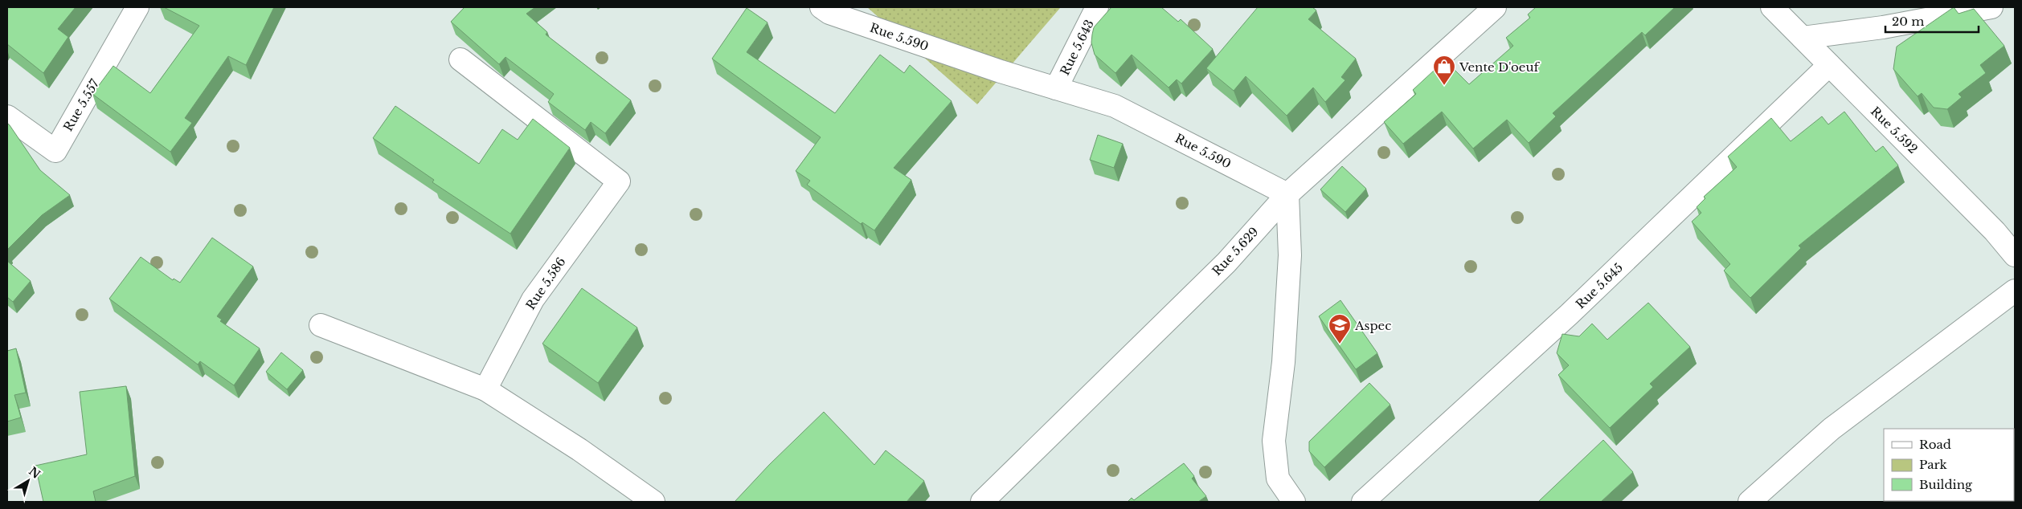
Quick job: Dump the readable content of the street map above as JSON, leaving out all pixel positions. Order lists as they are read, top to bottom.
{
  "streets": {
    "street": [
      "Rue 5.590",
      "Rue 5.643",
      "Rue 5.557",
      "Rue 5.592",
      "Rue 5.629",
      "Rue 5.586",
      "Rue 5.645"
    ]
  },
  "crossings": [
    ["Rue 5.590", "Rue 5.643"],
    ["Rue 5.590", "Rue 5.629"],
    ["Rue 5.592", "Rue 5.645"]
  ],
  "places": {
    "shop": ["Vente D'oeuf"],
    "school or university": ["Aspec"]
  },
  "legend": ["Road", "Park", "Building"],
  "scale_bar": "20 m",
  "north": "top right"
}
